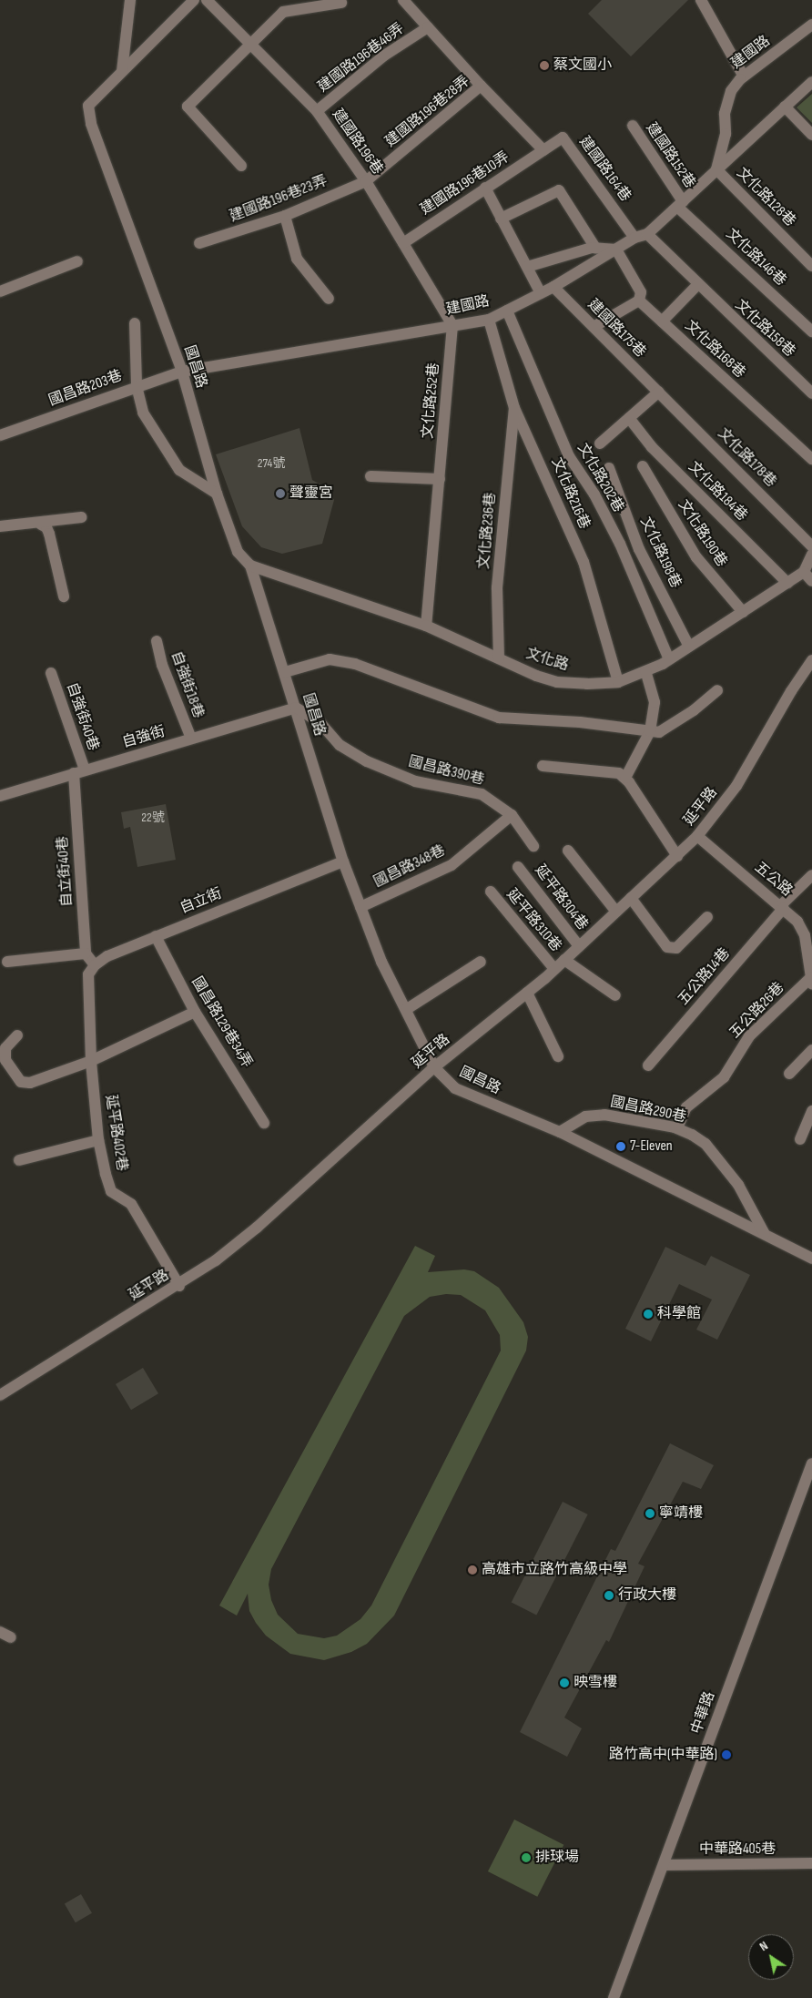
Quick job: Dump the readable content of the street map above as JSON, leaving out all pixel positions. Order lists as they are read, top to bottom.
{
  "streets": {
    "street": [
      "建國路",
      "建國路196巷46弄",
      "建國路196巷28弄",
      "建國路196巷",
      "建國路152巷",
      "建國路164巷",
      "建國路196巷10弄",
      "文化路128巷",
      "建國路196巷23弄",
      "文化路146巷",
      "建國路175巷",
      "文化路158巷",
      "文化路168巷",
      "國昌路",
      "國昌路203巷",
      "文化路252巷",
      "文化路178巷",
      "文化路202巷",
      "文化路184巷",
      "文化路216巷",
      "文化路236巷",
      "文化路190巷",
      "文化路198巷",
      "文化路",
      "自強街18巷",
      "自強街40巷",
      "自強街",
      "國昌路390巷",
      "延平路",
      "國昌路348巷",
      "自立街40巷",
      "五公路",
      "延平路304巷",
      "自立街",
      "延平路310巷",
      "五公路14巷",
      "五公路26巷",
      "國昌路129巷34弄",
      "國昌路290巷",
      "延平路402巷",
      "中華路",
      "中華路405巷"
    ]
  },
  "crossings": [
    ["建國路", "建國路196巷"],
    ["建國路", "建國路152巷"],
    ["建國路", "建國路164巷"],
    ["建國路", "文化路128巷"],
    ["建國路", "文化路146巷"],
    ["建國路", "建國路175巷"],
    ["建國路", "文化路158巷"],
    ["建國路", "國昌路"],
    ["建國路", "國昌路203巷"],
    ["建國路", "文化路252巷"],
    ["建國路", "文化路202巷"],
    ["建國路", "文化路216巷"],
    ["建國路196巷46弄", "建國路196巷28弄"],
    ["建國路196巷46弄", "建國路196巷"],
    ["建國路196巷28弄", "建國路196巷"],
    ["建國路196巷28弄", "建國路164巷"],
    ["建國路196巷28弄", "建國路196巷10弄"],
    ["建國路196巷28弄", "建國路196巷23弄"],
    ["建國路196巷", "建國路196巷10弄"],
    ["建國路196巷", "建國路196巷23弄"],
    ["建國路196巷", "文化路252巷"],
    ["建國路152巷", "文化路146巷"],
    ["建國路164巷", "建國路196巷10弄"],
    ["建國路175巷", "文化路178巷"],
    ["國昌路", "國昌路203巷"],
    ["國昌路", "文化路"],
    ["國昌路", "自強街"],
    ["國昌路", "國昌路390巷"],
    ["國昌路", "延平路"],
    ["國昌路", "國昌路348巷"],
    ["國昌路", "自立街"],
    ["國昌路", "國昌路290巷"],
    ["文化路252巷", "文化路"],
    ["文化路202巷", "文化路"],
    ["文化路184巷", "文化路"],
    ["文化路216巷", "文化路236巷"],
    ["文化路216巷", "文化路"],
    ["文化路236巷", "文化路"],
    ["文化路190巷", "文化路"],
    ["文化路198巷", "文化路"],
    ["自強街18巷", "自強街"],
    ["自強街40巷", "自強街"],
    ["自強街40巷", "自立街40巷"],
    ["自強街", "國昌路390巷"],
    ["自強街", "自立街40巷"],
    ["國昌路390巷", "國昌路348巷"],
    ["延平路", "五公路"],
    ["延平路", "延平路304巷"],
    ["延平路", "延平路310巷"],
    ["延平路", "延平路402巷"],
    ["五公路", "五公路14巷"],
    ["五公路", "五公路26巷"],
    ["自立街", "國昌路129巷34弄"],
    ["自立街", "延平路402巷"],
    ["五公路26巷", "國昌路290巷"],
    ["中華路", "中華路405巷"]
  ],
  "places": [
    "蔡文國小",
    "聲靈宮",
    "7-Eleven",
    "科學館",
    "寧靖樓",
    "高雄市立路竹高級中學",
    "行政大樓",
    "映雪樓",
    "路竹高中(中華路)",
    "排球場"
  ],
  "house_numbers": ["274號", "22號"],
  "north": "top left"
}
